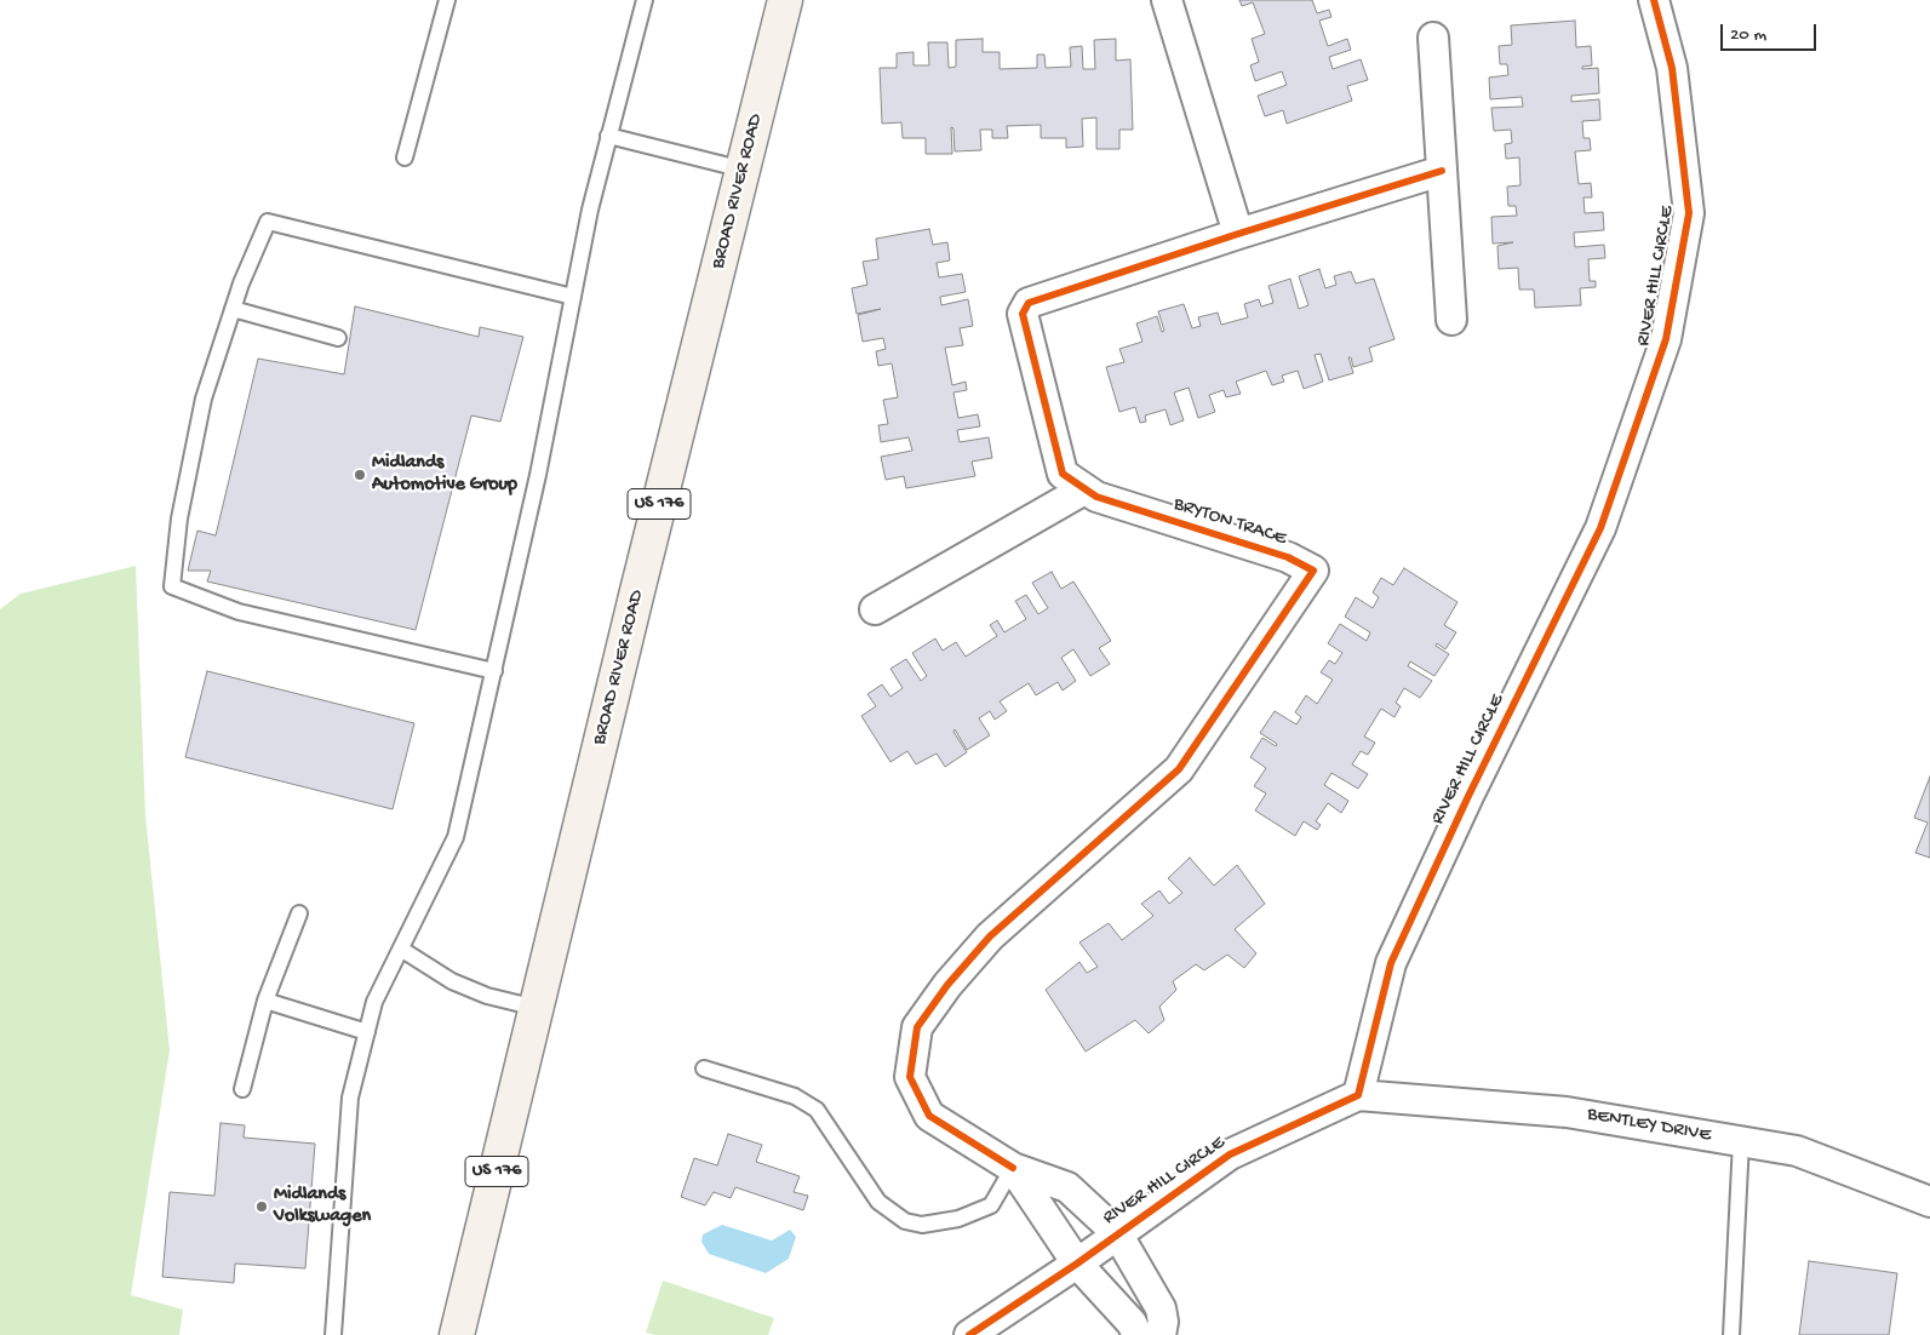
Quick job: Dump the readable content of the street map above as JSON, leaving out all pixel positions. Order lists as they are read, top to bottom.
{
  "streets": {
    "main road": ["BROAD RIVER ROAD", "US 176"],
    "street": ["RIVER HILL CIRCLE", "BRYTON TRACE", "BENTLEY DRIVE"]
  },
  "crossings": [
    ["RIVER HILL CIRCLE", "BRYTON TRACE"],
    ["RIVER HILL CIRCLE", "BENTLEY DRIVE"]
  ],
  "places": ["Midlands Automotive Group", "Midlands Volkswagen"],
  "scale_bar": "20 m"
}
